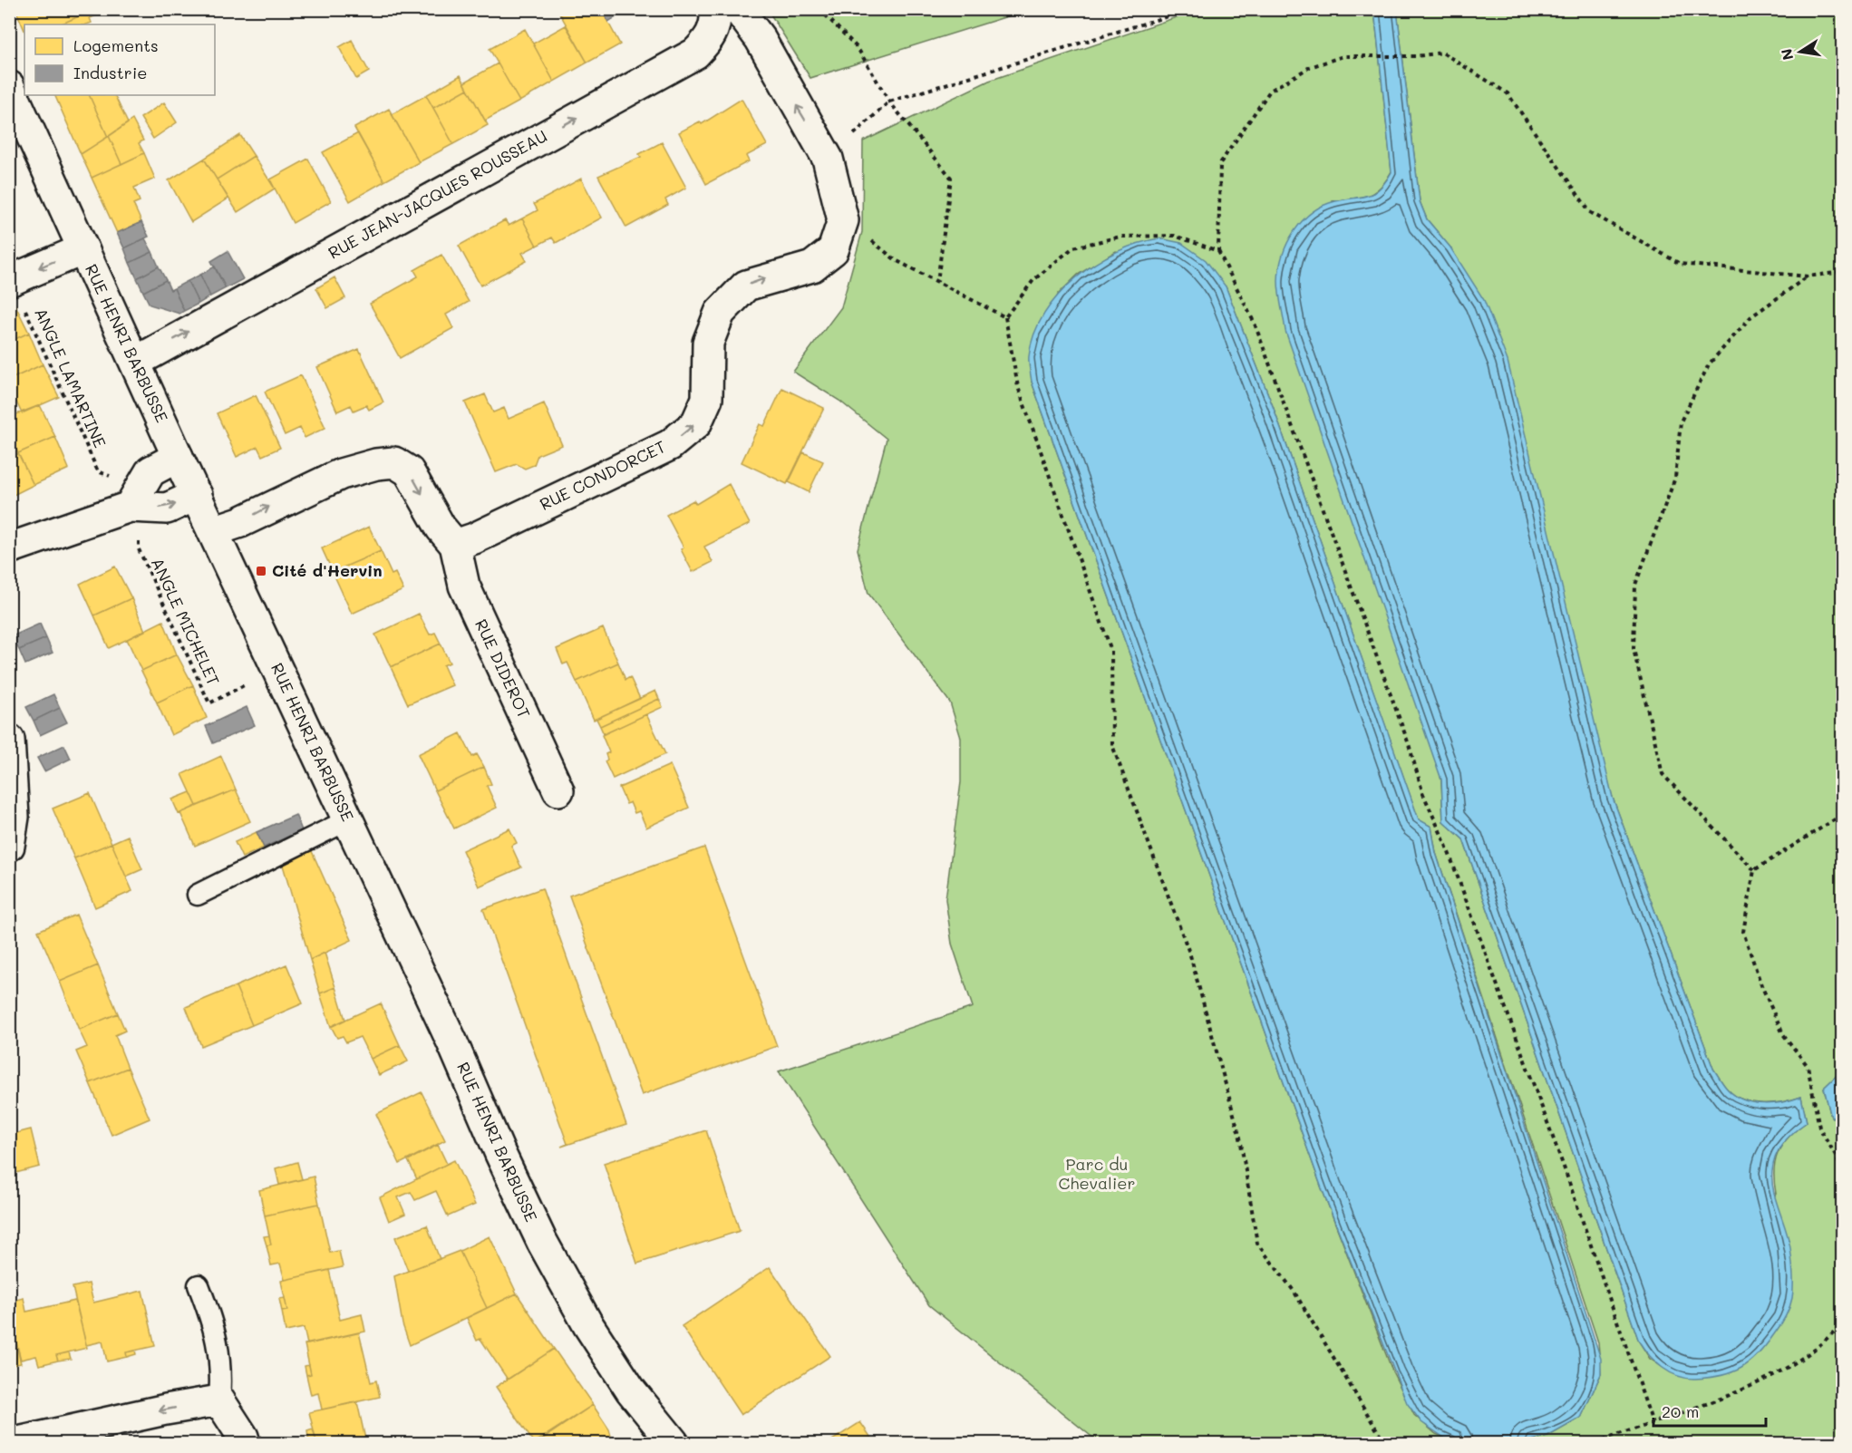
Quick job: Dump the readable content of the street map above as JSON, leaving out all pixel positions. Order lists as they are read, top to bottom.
{
  "streets": {
    "street": [
      "RUE JEAN-JACQUES ROUSSEAU",
      "RUE HENRI BARBUSSE",
      "RUE CONDORCET",
      "RUE DIDEROT"
    ],
    "path": ["ANGLE LAMARTINE", "ANGLE MICHELET"]
  },
  "crossings": [
    ["RUE JEAN-JACQUES ROUSSEAU", "RUE HENRI BARBUSSE"],
    ["RUE CONDORCET", "RUE DIDEROT"]
  ],
  "one_way": ["RUE JEAN-JACQUES ROUSSEAU", "RUE CONDORCET"],
  "parks": ["Parc du Chevalier"],
  "places": {
    "transit": ["Cité d'Hervin"]
  },
  "legend": ["Logements", "Industrie"],
  "scale_bar": "20 m",
  "north": "left"
}
